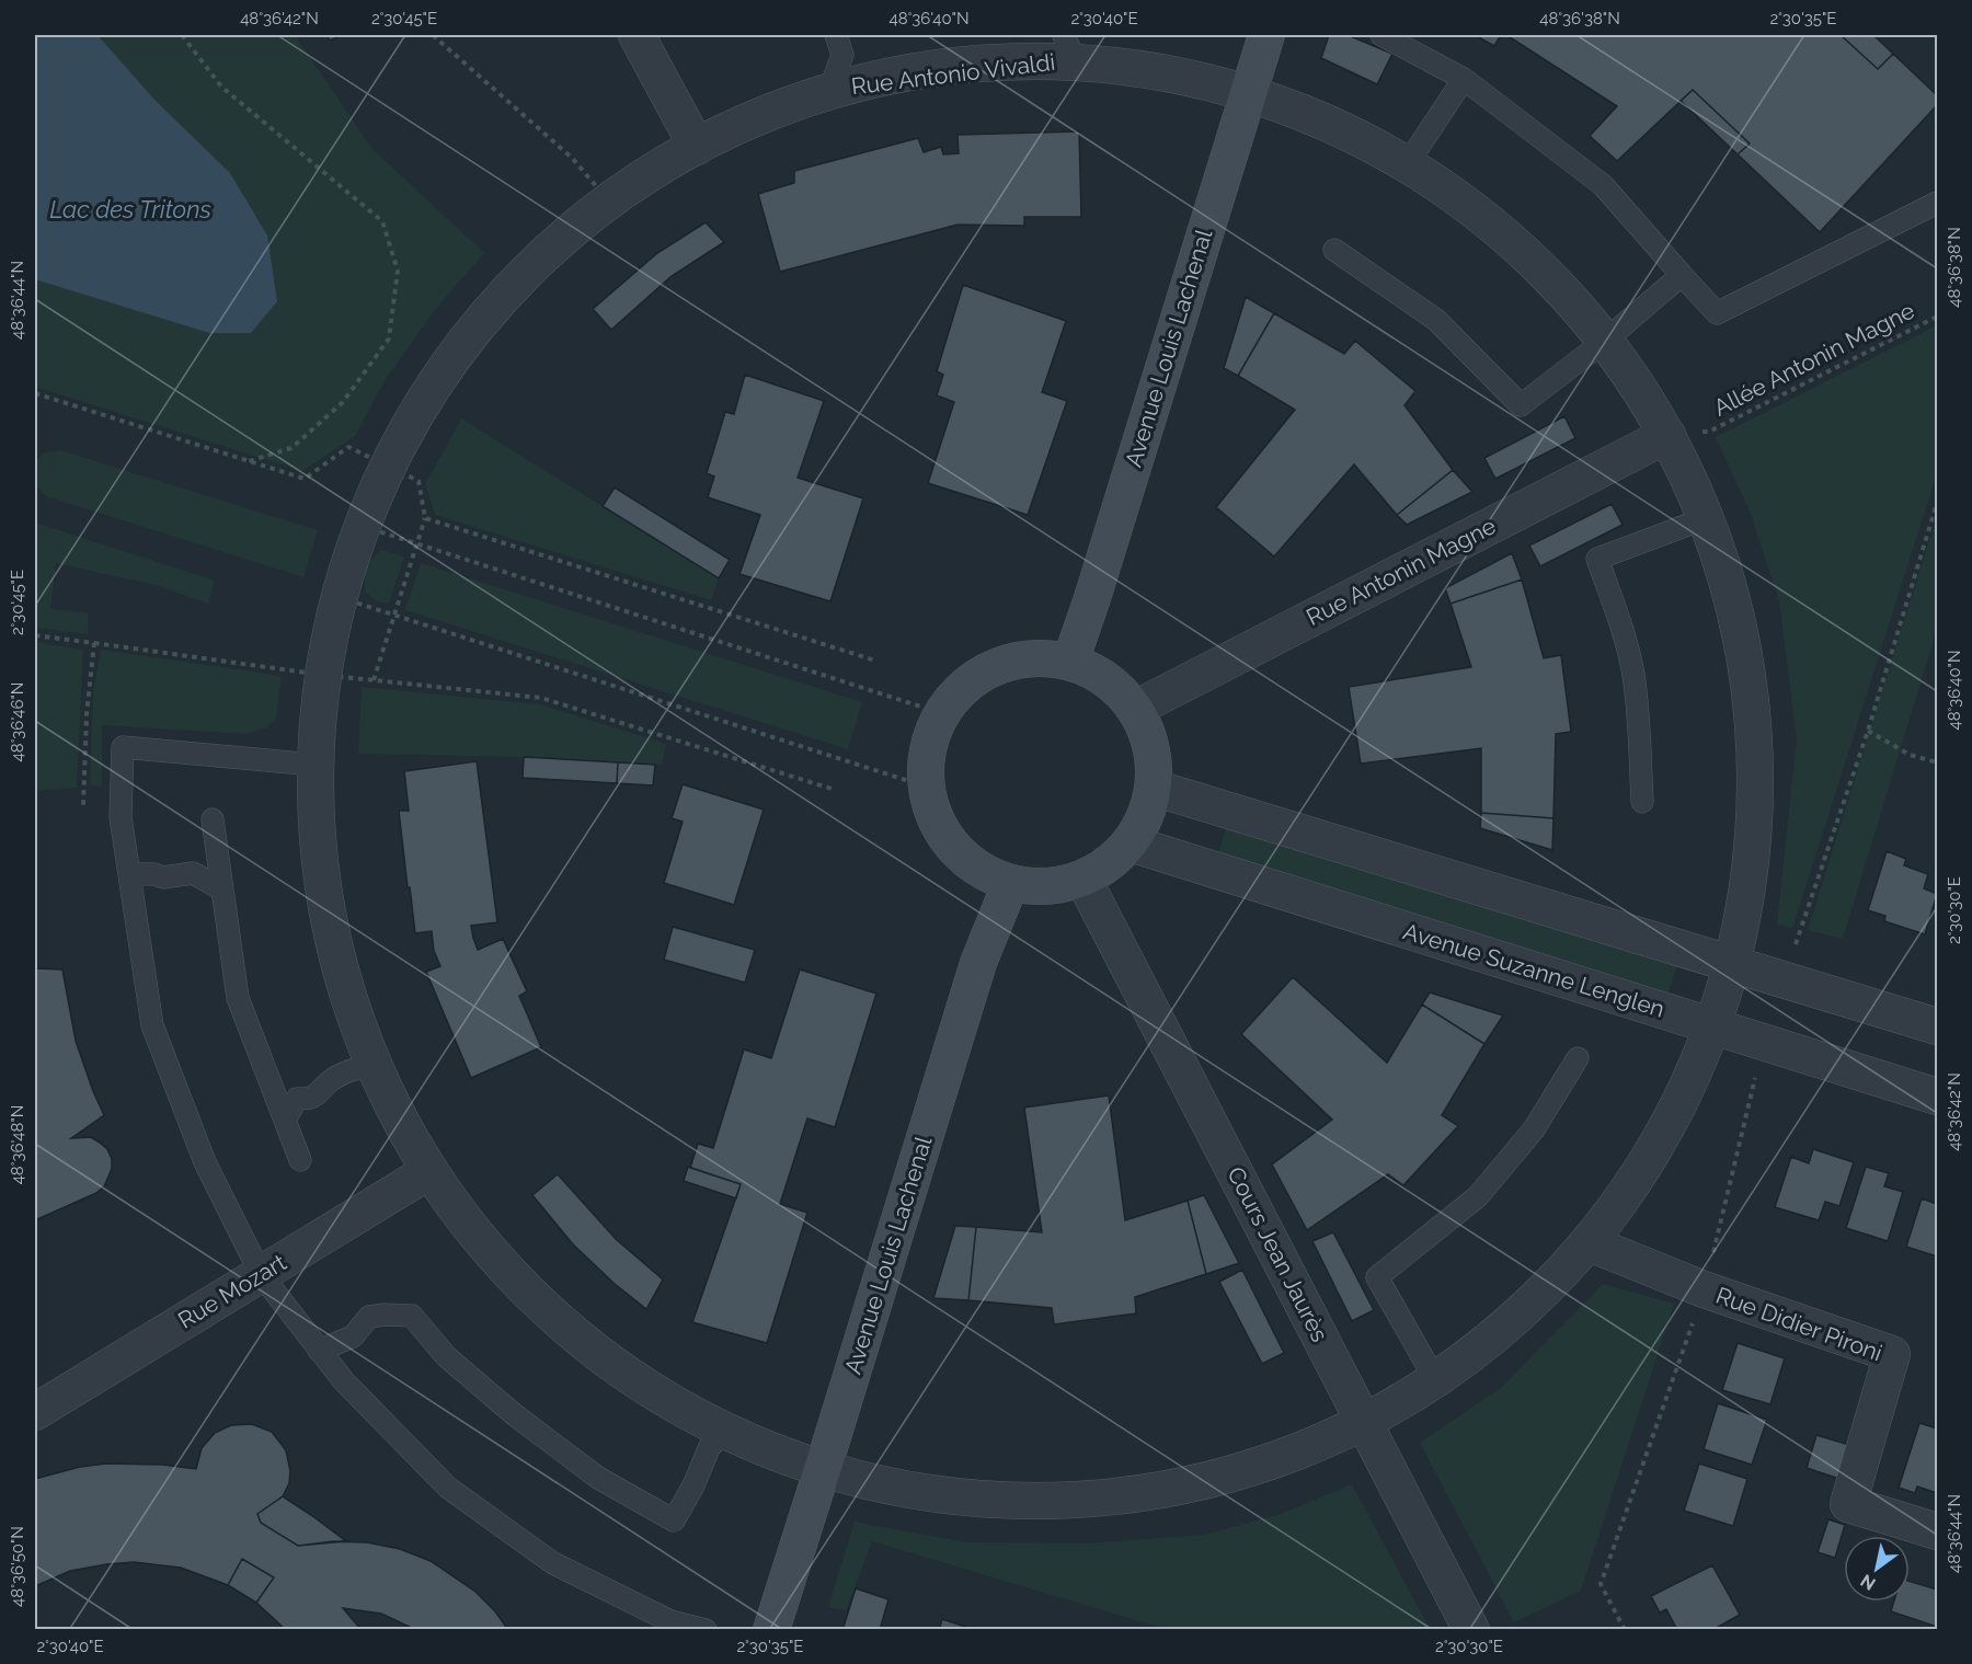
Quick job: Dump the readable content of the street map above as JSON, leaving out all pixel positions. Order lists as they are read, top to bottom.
{
  "streets": {
    "street": [
      "Rue Antonio Vivaldi",
      "Avenue Louis Lachenal",
      "Rue Antonin Magne",
      "Avenue Suzanne Lenglen",
      "Cours Jean Jaurès",
      "Rue Mozart",
      "Rue Didier Pironi"
    ],
    "path": ["Allée Antonin Magne"]
  },
  "crossings": [
    ["Rue Antonio Vivaldi", "Avenue Louis Lachenal"],
    ["Rue Antonio Vivaldi", "Allée Antonin Magne"],
    ["Rue Antonio Vivaldi", "Rue Antonin Magne"],
    ["Rue Antonio Vivaldi", "Avenue Suzanne Lenglen"],
    ["Rue Antonio Vivaldi", "Cours Jean Jaurès"],
    ["Rue Antonio Vivaldi", "Rue Mozart"],
    ["Rue Antonio Vivaldi", "Rue Didier Pironi"],
    ["Avenue Louis Lachenal", "Rue Antonin Magne"],
    ["Avenue Louis Lachenal", "Avenue Suzanne Lenglen"],
    ["Avenue Louis Lachenal", "Cours Jean Jaurès"],
    ["Allée Antonin Magne", "Rue Antonin Magne"],
    ["Rue Antonin Magne", "Avenue Suzanne Lenglen"],
    ["Rue Antonin Magne", "Cours Jean Jaurès"],
    ["Avenue Suzanne Lenglen", "Cours Jean Jaurès"]
  ],
  "water": ["Lac des Tritons"],
  "north": "bottom left",
  "coordinates": [
    "48°36'42\"N",
    "2°30'45\"E",
    "48°36'40\"N",
    "2°30'40\"E",
    "48°36'38\"N",
    "2°30'35\"E",
    "48°36'44\"N",
    "48°36'46\"N",
    "2°30'30\"E",
    "48°36'48\"N",
    "48°36'50\"N"
  ]
}
